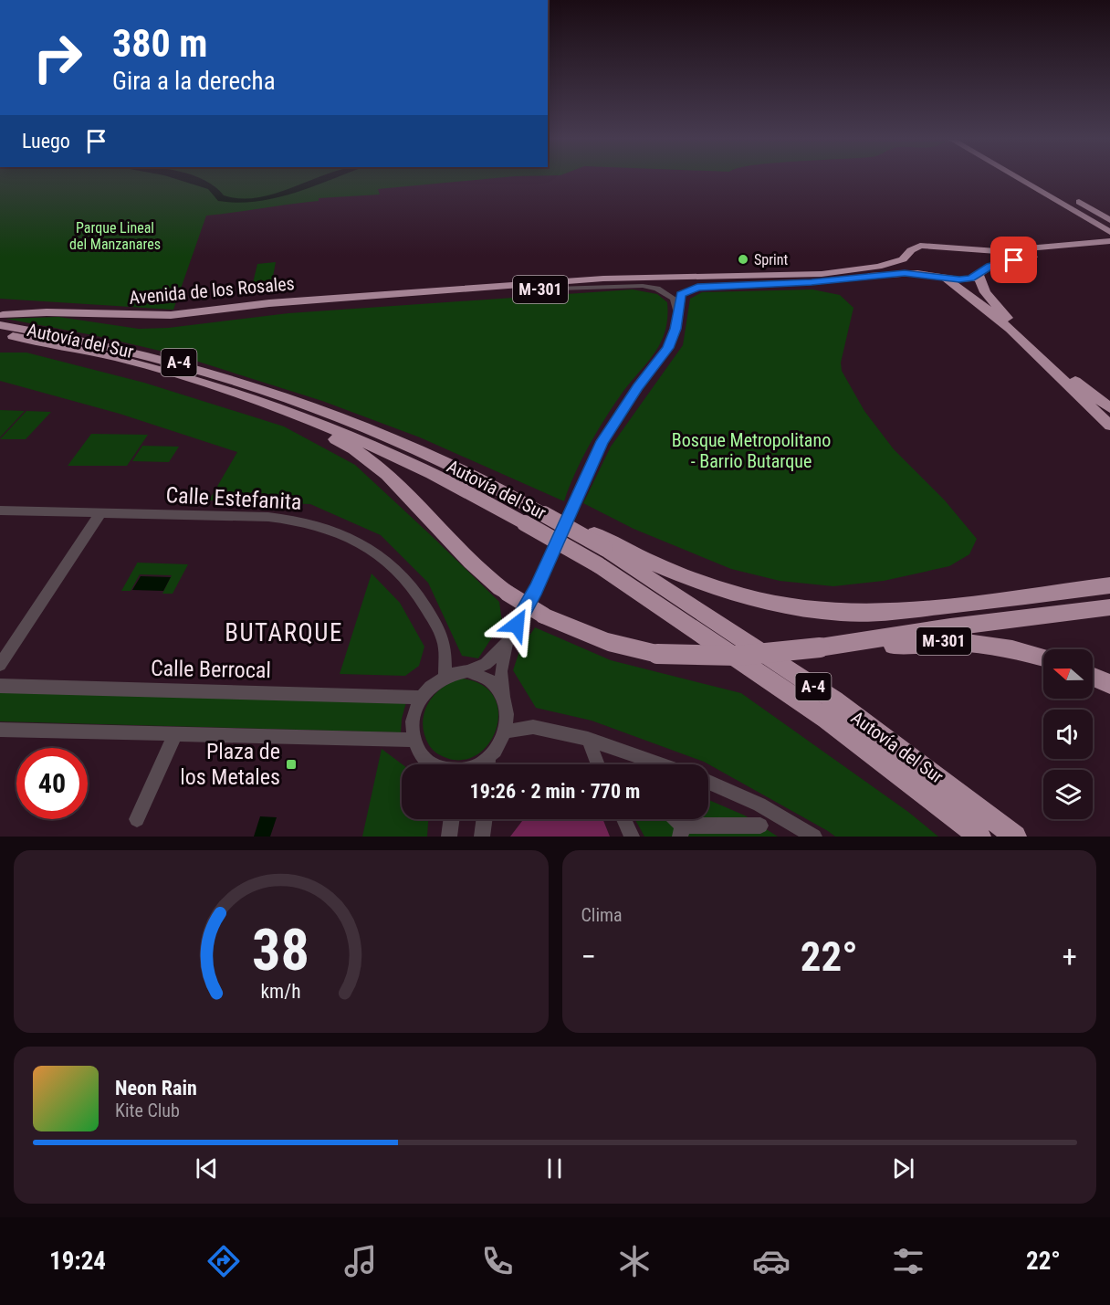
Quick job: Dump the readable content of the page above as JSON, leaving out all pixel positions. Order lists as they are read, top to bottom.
{
  "streets": {
    "highway": [
      "M-301",
      "Avenida de los Rosales",
      "Autovía del Sur",
      "A-4"
    ],
    "street": ["Calle Estefanita", "Calle Berrocal"]
  },
  "crossings": [
    ["M-301", "Avenida de los Rosales"],
    ["Avenida de los Rosales", "Autovía del Sur"]
  ],
  "districts": ["BUTARQUE"],
  "parks": ["Parque Lineal del Manzanares", "Bosque Metropolitano - Barrio Butarque"],
  "places": {
    "other": ["Sprint"],
    "transit": ["Plaza de los Metales"]
  },
  "north": "left",
  "page": {
    "turn": ["380 m", "Gira a la derecha"],
    "then": "Luego",
    "limit": "40",
    "trip": "19:26 · 2 min · 770 m",
    "tile": "Clima",
    "heat": ["−", "22°", "+"],
    "song": ["Neon Rain", "Kite Club"],
    "tabs": ["19:24", "22°"],
    "gauge": ["38", "km/h"]
  }
}
